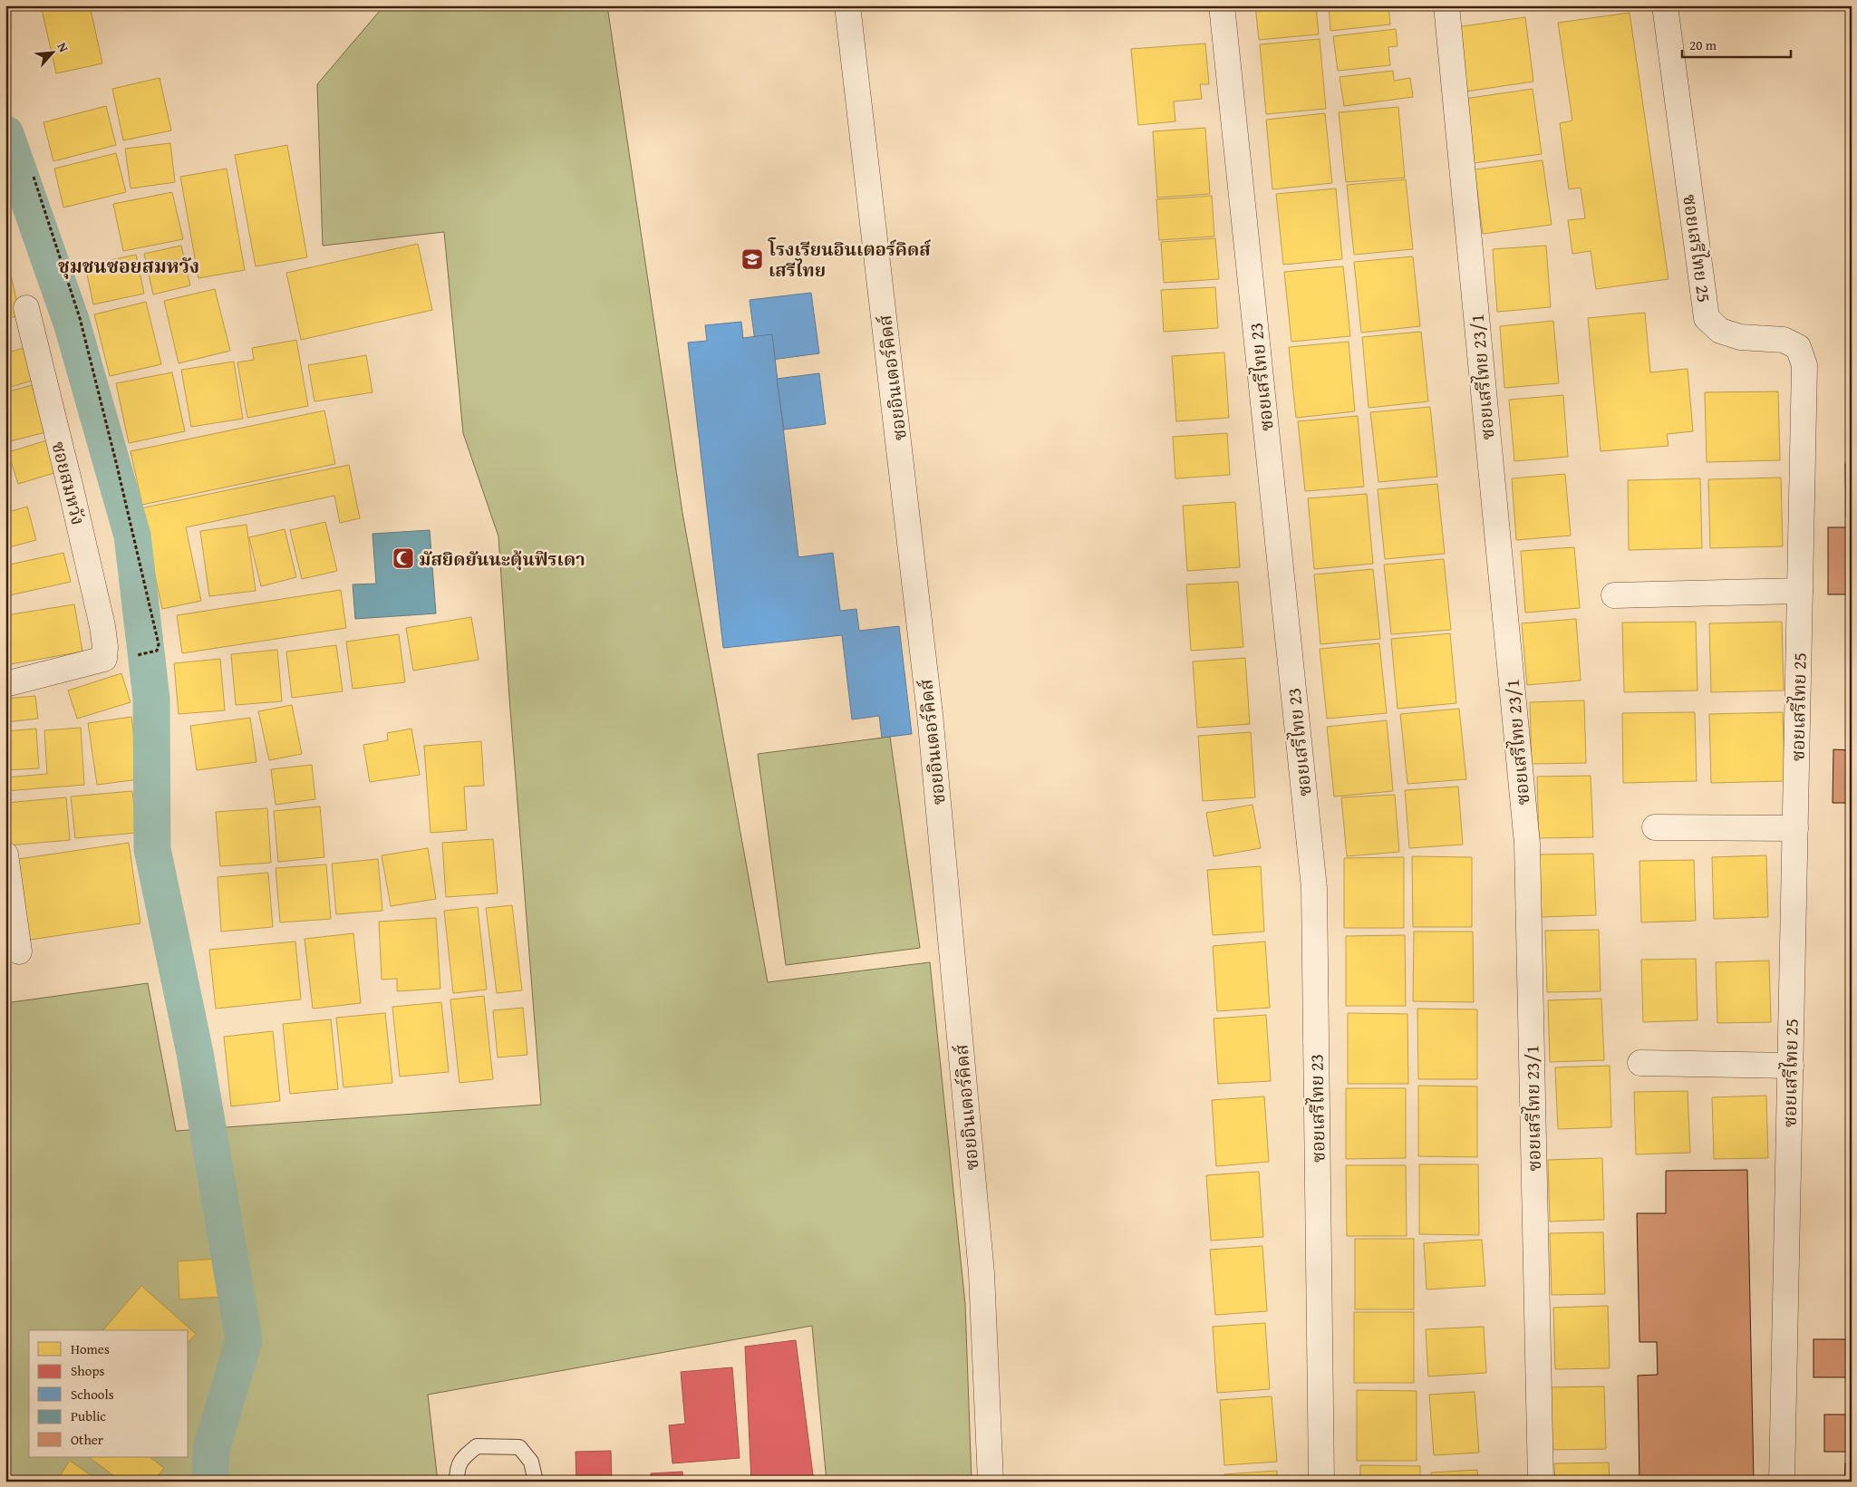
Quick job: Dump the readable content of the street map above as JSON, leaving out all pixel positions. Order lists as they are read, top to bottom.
{
  "streets": {
    "street": [
      "ซอยเสรีไทย 25",
      "ซอยเสรีไทย 23",
      "ซอยเสรีไทย 23/1",
      "ซอยอินเตอร์คิดส์",
      "ซอยสมหวัง"
    ]
  },
  "districts": ["ชุมชนซอยสมหวัง"],
  "places": {
    "school or university": ["โรงเรียนอินเตอร์คิดส์ เสรีไทย"],
    "mosque": ["มัสยิดยันนะตุ้นฟิรเดา"]
  },
  "legend": [
    "Homes",
    "Shops",
    "Schools",
    "Public",
    "Other"
  ],
  "scale_bar": "20 m",
  "north": "top right"
}
